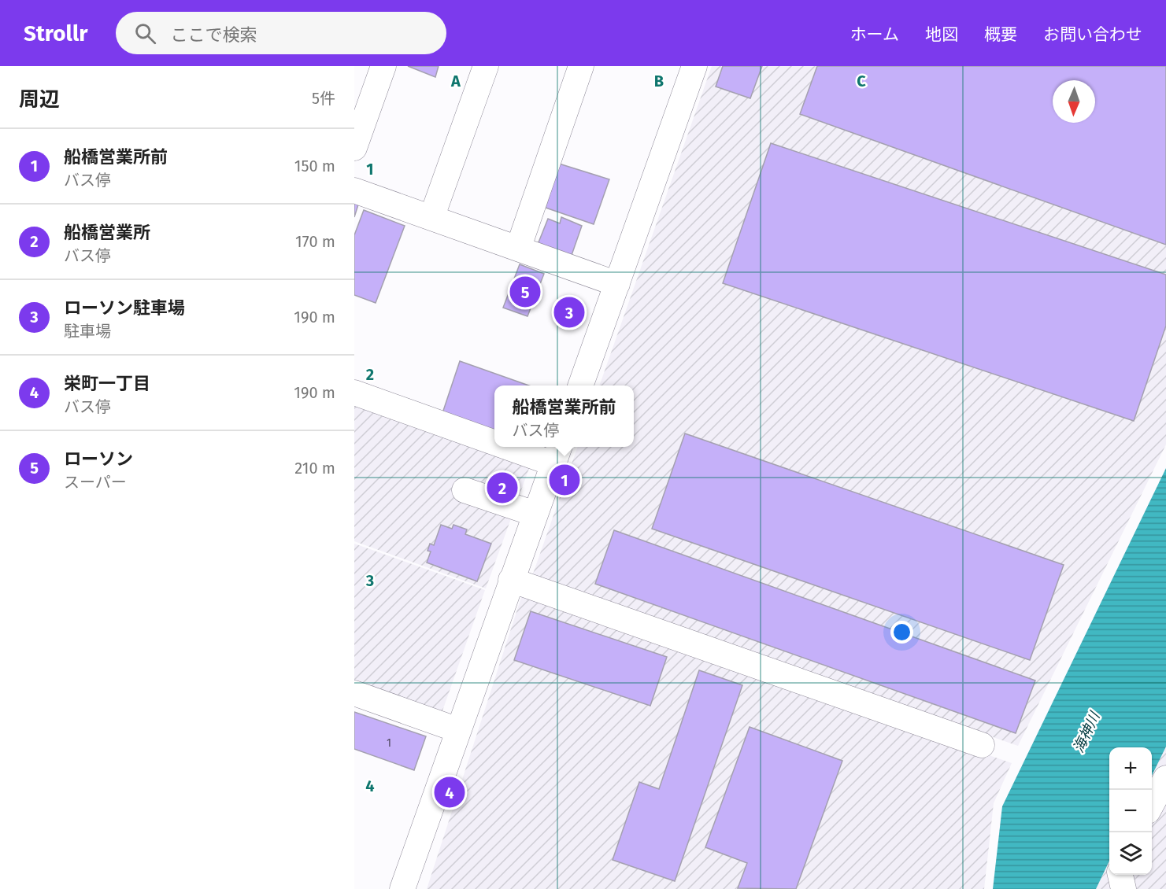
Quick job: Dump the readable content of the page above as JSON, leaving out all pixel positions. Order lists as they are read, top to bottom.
{
  "water": ["海神川"],
  "house_numbers": ["1"],
  "north": "bottom",
  "page": {
    "header": "Strollr",
    "search": "ここで検索",
    "nav": [
      "ホーム",
      "地図",
      "概要",
      "お問い合わせ"
    ],
    "heading": ["周辺", "5件"],
    "list": [
      {
        "mark": "1",
        "name": "船橋営業所前",
        "note": "バス停",
        "value": "150 m"
      },
      {
        "mark": "2",
        "name": "船橋営業所",
        "note": "バス停",
        "value": "170 m"
      },
      {
        "mark": "3",
        "name": "ローソン駐車場",
        "note": "駐車場",
        "value": "190 m"
      },
      {
        "mark": "4",
        "name": "栄町一丁目",
        "note": "バス停",
        "value": "190 m"
      },
      {
        "mark": "5",
        "name": "ローソン",
        "note": "スーパー",
        "value": "210 m"
      }
    ],
    "pins": [
      "5",
      "3",
      "1",
      "2",
      "4"
    ],
    "popup": ["船橋営業所前", "バス停"],
    "map_buttons": ["+", "−"]
  },
  "grid": {
    "columns": ["A", "B", "C"],
    "rows": [
      "1",
      "2",
      "3",
      "4"
    ]
  }
}
